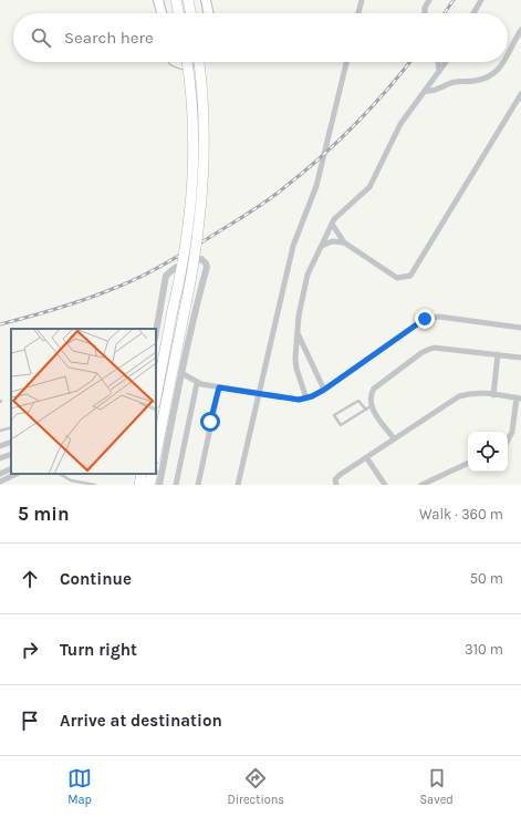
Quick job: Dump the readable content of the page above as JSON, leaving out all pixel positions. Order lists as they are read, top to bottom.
{
  "page": {
    "search": "Search here",
    "heading": ["5 min", "Walk · 360 m"],
    "list": [
      ["Continue", "50 m"],
      ["Turn right", "310 m"],
      "Arrive at destination"
    ],
    "nav": ["Map", "Directions", "Saved"]
  }
}
